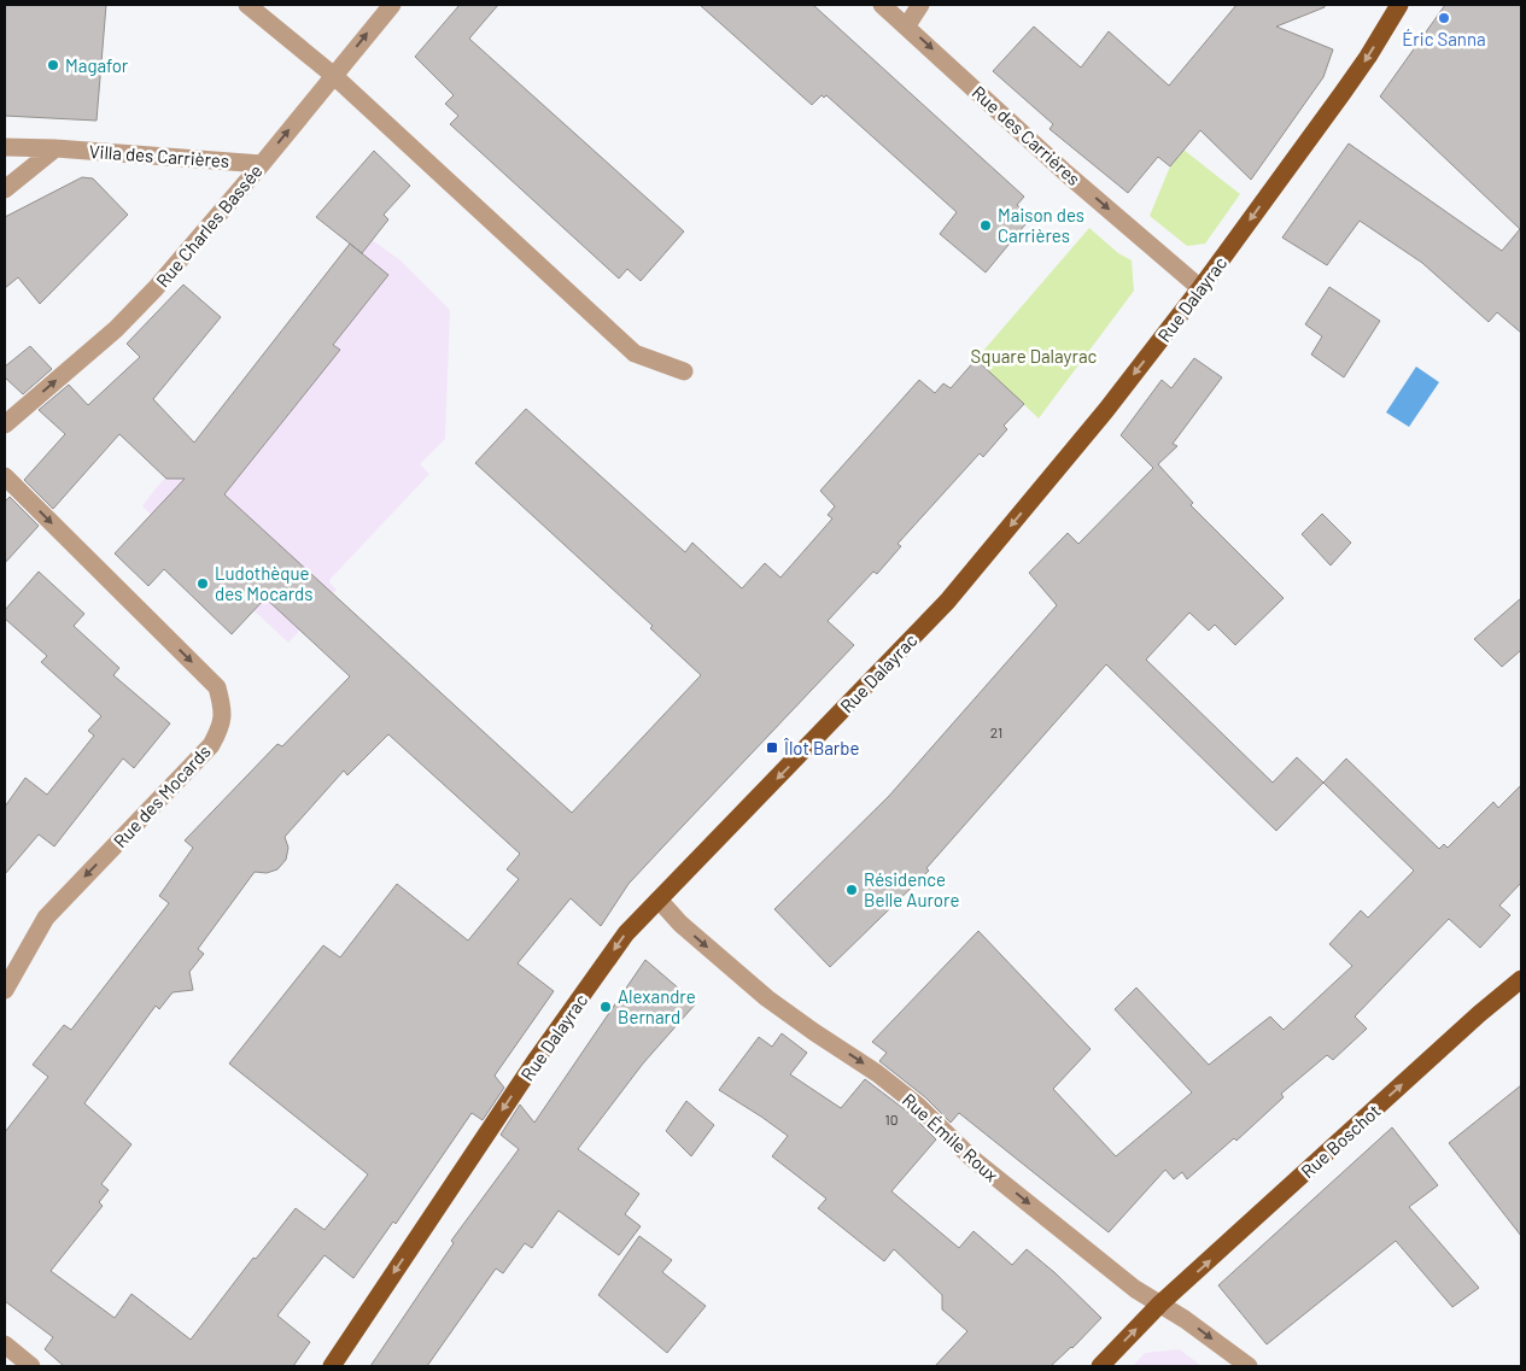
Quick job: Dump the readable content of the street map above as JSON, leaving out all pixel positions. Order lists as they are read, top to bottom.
{
  "streets": {
    "main road": ["Rue Dalayrac", "Rue Boschot"],
    "street": [
      "Rue des Carrières",
      "Villa des Carrières",
      "Rue Charles Bassée",
      "Rue des Mocards",
      "Rue Émile Roux"
    ]
  },
  "crossings": [
    ["Rue des Carrières", "Rue Dalayrac"],
    ["Villa des Carrières", "Rue Charles Bassée"],
    ["Rue Dalayrac", "Rue Émile Roux"],
    ["Rue Émile Roux", "Rue Boschot"]
  ],
  "one_way": [
    "Rue des Carrières",
    "Rue Charles Bassée",
    "Rue Dalayrac",
    "Rue Émile Roux",
    "Rue Boschot"
  ],
  "parks": ["Square Dalayrac"],
  "places": {
    "other": [
      "Éric Sanna",
      "Magafor",
      "Maison des Carrières",
      "Ludothèque des Mocards",
      "Résidence Belle Aurore",
      "Alexandre Bernard"
    ],
    "transit": ["Îlot Barbe"]
  },
  "house_numbers": ["21", "10"]
}
